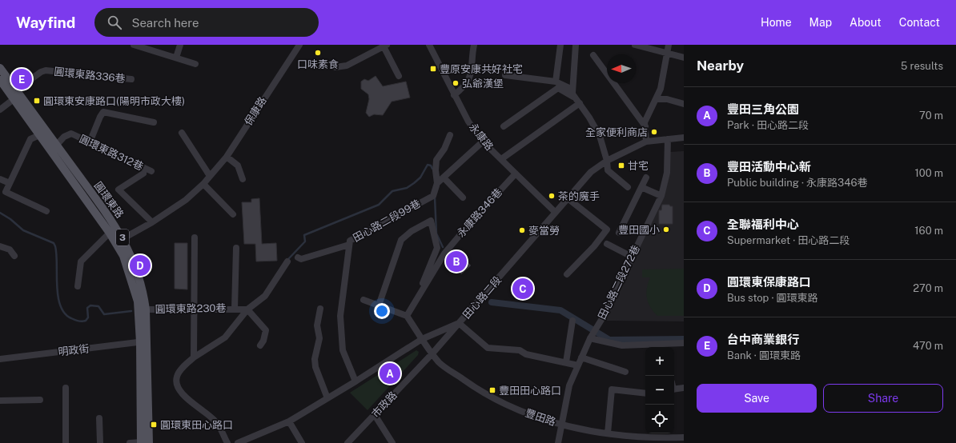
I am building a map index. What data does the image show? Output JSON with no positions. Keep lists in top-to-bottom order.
{
  "streets": {
    "main road": ["圓環東路", "3"],
    "street": [
      "圓環東路336巷",
      "保康路",
      "永康路",
      "圓環東路312巷",
      "永康路346巷",
      "田心路二段99巷",
      "田心路二段272巷",
      "田心路二段",
      "圓環東路230巷",
      "明政街",
      "市政路",
      "豐田路"
    ]
  },
  "crossings": [
    ["圓環東路336巷", "圓環東路"],
    ["保康路", "圓環東路"],
    ["永康路", "永康路346巷"],
    ["永康路", "田心路二段99巷"],
    ["永康路", "田心路二段"],
    ["圓環東路312巷", "圓環東路"],
    ["圓環東路", "圓環東路230巷"],
    ["圓環東路", "明政街"],
    ["田心路二段99巷", "田心路二段"],
    ["田心路二段272巷", "田心路二段"],
    ["田心路二段272巷", "豐田路"],
    ["田心路二段", "市政路"],
    ["田心路二段", "豐田路"],
    ["市政路", "豐田路"]
  ],
  "places": {
    "other": [
      "口味素食",
      "弘爺漢堡",
      "全家便利商店",
      "茶的魔手",
      "豐田國小",
      "麥當勞"
    ],
    "transit": [
      "豐原安康共好社宅",
      "圓環東安康路口(陽明市政大樓)",
      "甘宅",
      "豐田田心路口",
      "圓環東田心路口"
    ]
  },
  "north": "left",
  "page": {
    "header": "Wayfind",
    "search": "Search here",
    "nav": [
      "Home",
      "Map",
      "About",
      "Contact"
    ],
    "heading": ["Nearby", "5 results"],
    "pins": [
      "E",
      "B",
      "D",
      "C",
      "A"
    ],
    "list": [
      {
        "mark": "A",
        "name": "豐田三角公園",
        "note": "Park · 田心路二段",
        "value": "70 m"
      },
      {
        "mark": "B",
        "name": "豐田活動中心新",
        "note": "Public building · 永康路346巷",
        "value": "100 m"
      },
      {
        "mark": "C",
        "name": "全聯福利中心",
        "note": "Supermarket · 田心路二段",
        "value": "160 m"
      },
      {
        "mark": "D",
        "name": "圓環東保康路口",
        "note": "Bus stop · 圓環東路",
        "value": "270 m"
      },
      {
        "mark": "E",
        "name": "台中商業銀行",
        "note": "Bank · 圓環東路",
        "value": "470 m"
      }
    ],
    "map_buttons": ["+", "−"],
    "buttons": ["Save", "Share"]
  }
}
